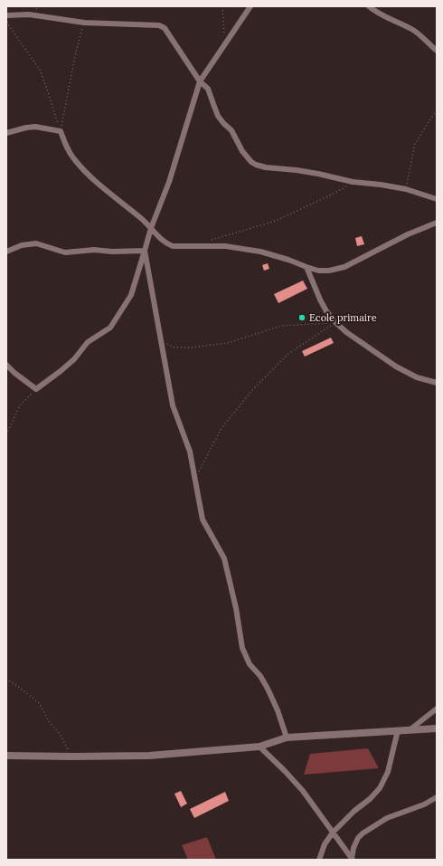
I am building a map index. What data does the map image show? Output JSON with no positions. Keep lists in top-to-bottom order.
{
  "places": ["Ecole primaire"]
}
